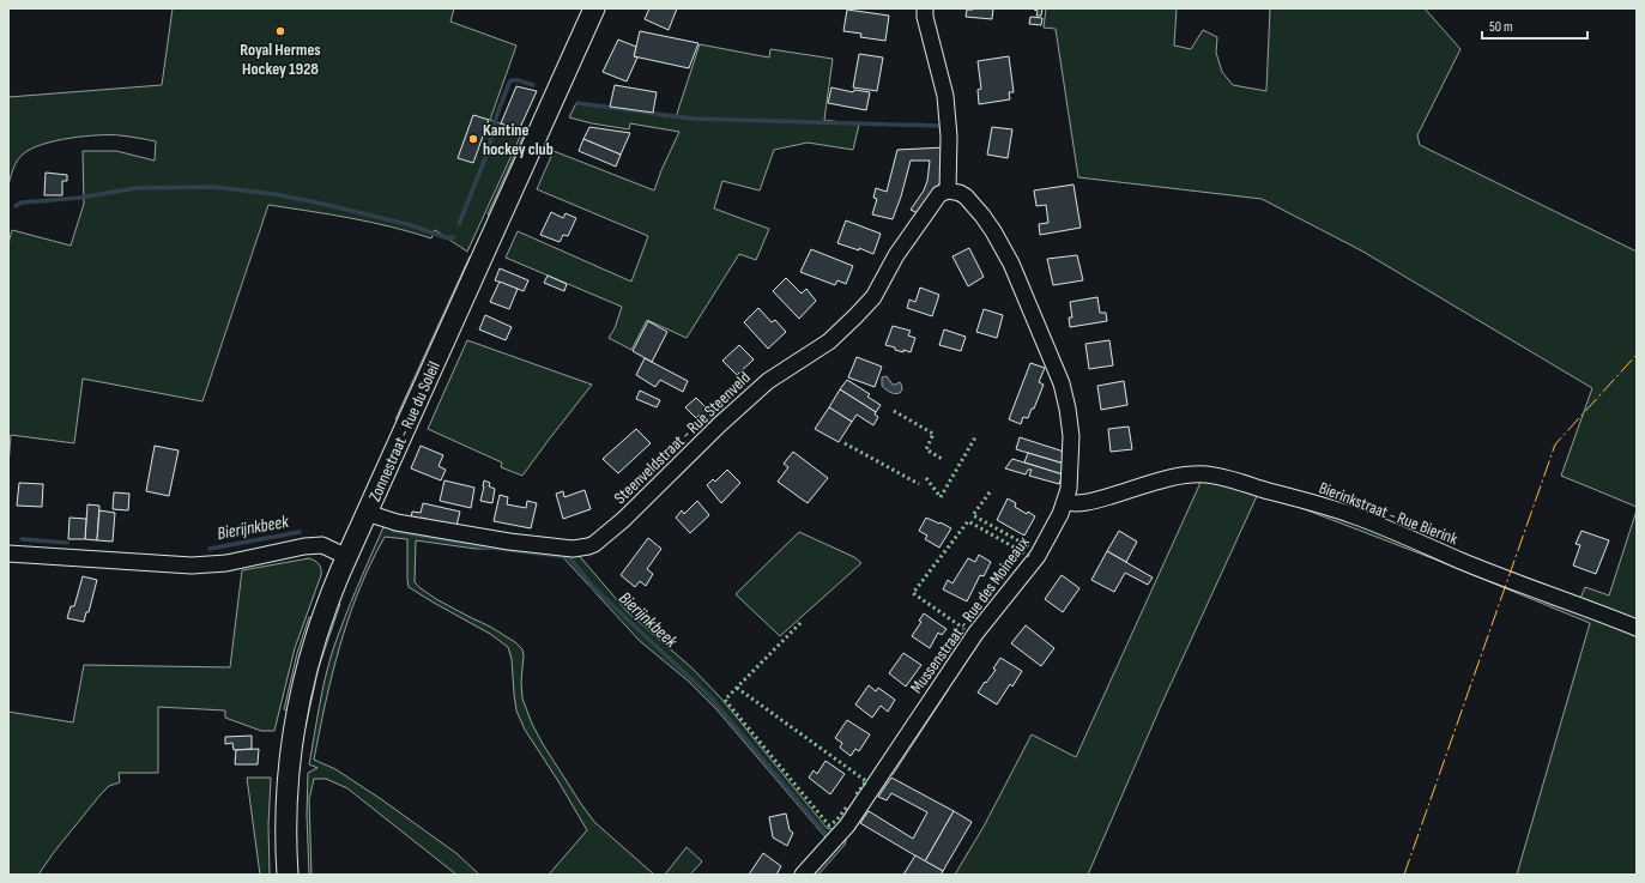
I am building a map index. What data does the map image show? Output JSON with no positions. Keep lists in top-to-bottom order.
{
  "streets": {
    "main road": ["Zonnestraat - Rue du Soleil"],
    "street": ["Steenveldstraat - Rue Steenveld", "Bierinkstraat - Rue Bierink", "Mussenstraat - Rue des Moineaux"]
  },
  "crossings": [
    ["Zonnestraat - Rue du Soleil", "Steenveldstraat - Rue Steenveld"],
    ["Steenveldstraat - Rue Steenveld", "Mussenstraat - Rue des Moineaux"],
    ["Bierinkstraat - Rue Bierink", "Mussenstraat - Rue des Moineaux"]
  ],
  "water": ["Bierijnkbeek"],
  "places": ["Royal Hermes Hockey 1928", "Kantine hockey club"],
  "scale_bar": "50 m"
}
